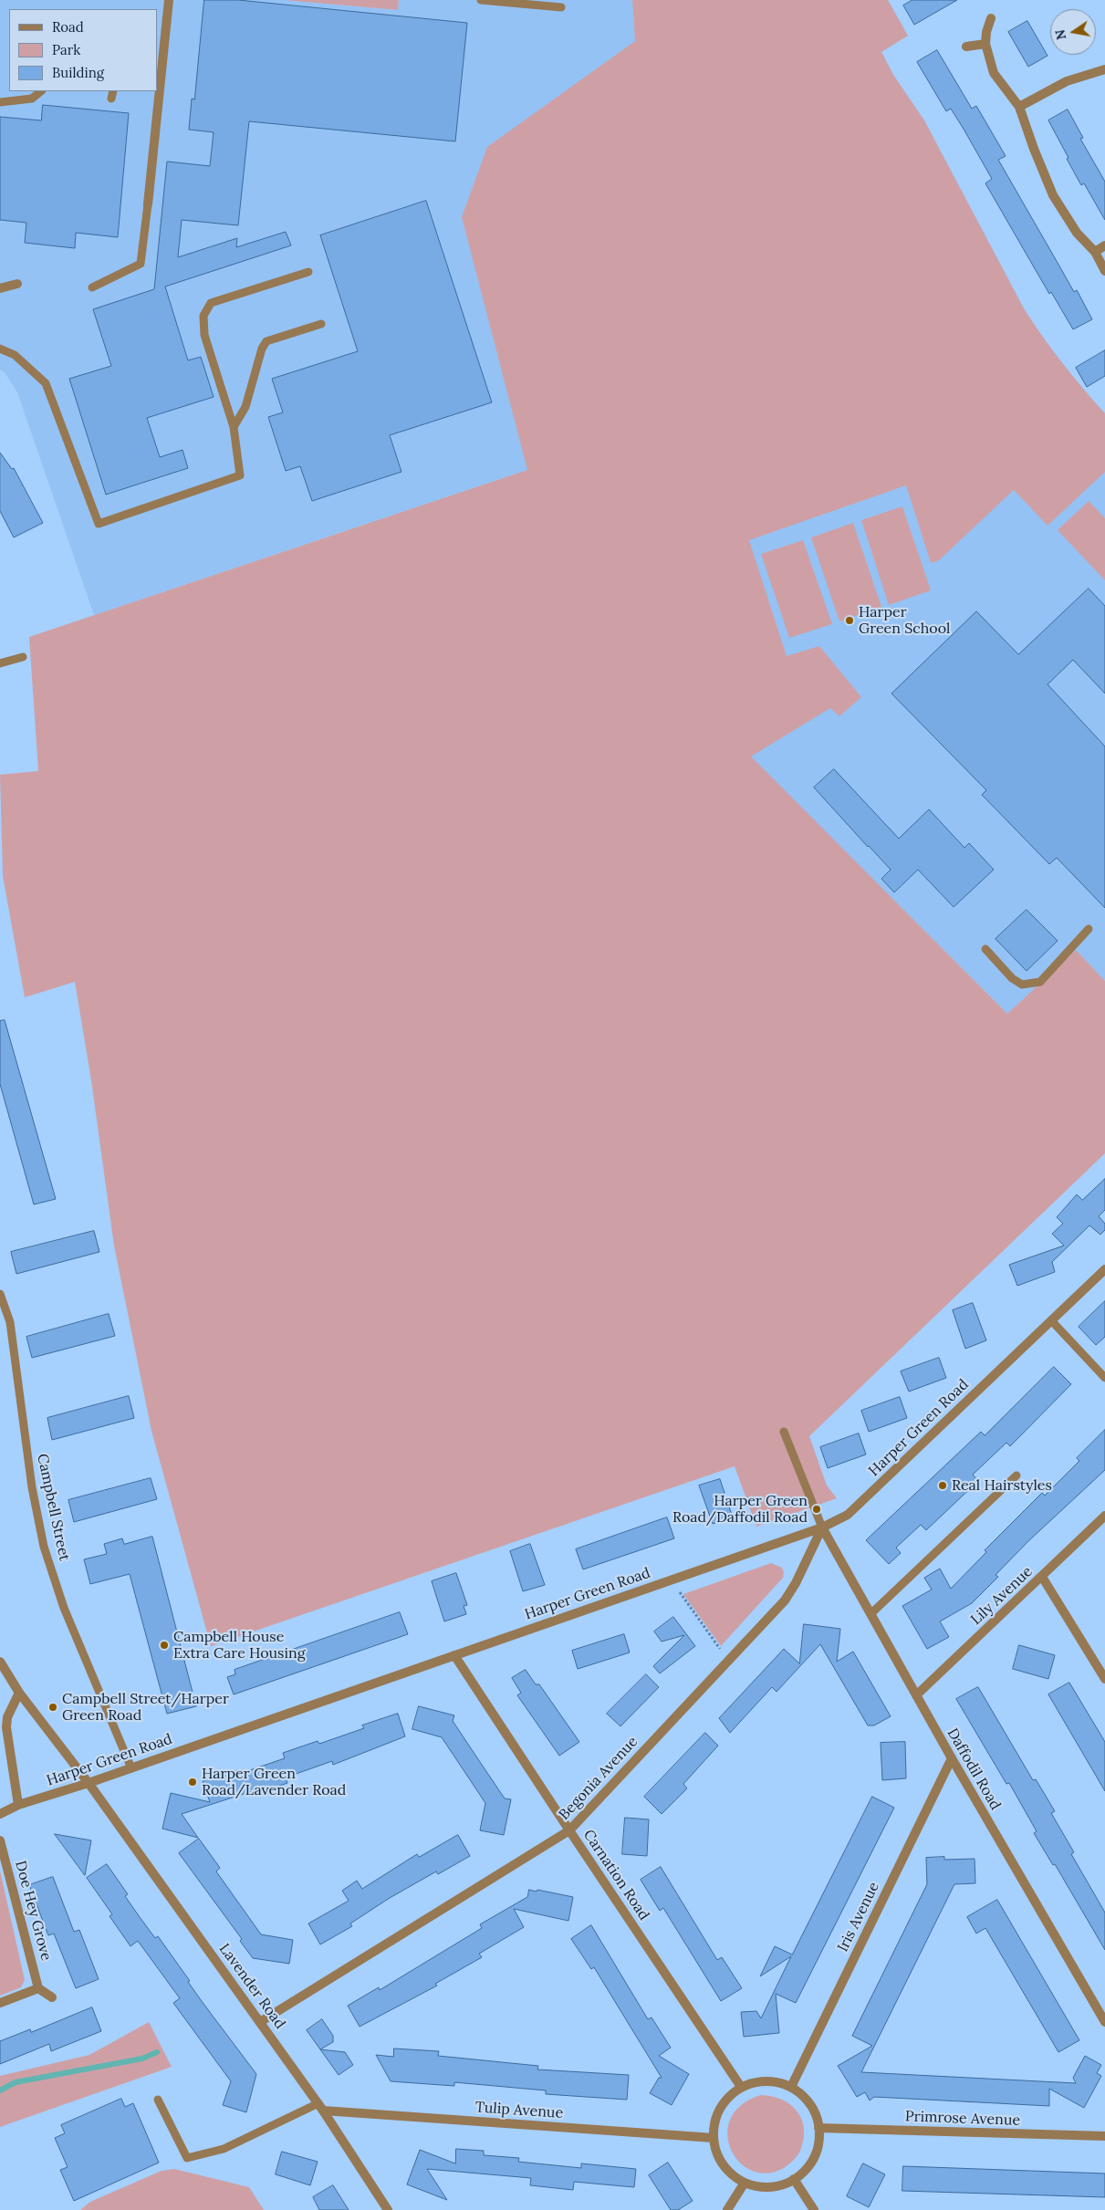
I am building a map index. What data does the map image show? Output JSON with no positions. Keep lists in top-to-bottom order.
{
  "streets": {
    "street": [
      "Harper Green Road",
      "Lily Avenue",
      "Daffodil Road",
      "Begonia Avenue",
      "Carnation Road",
      "Doe Hey Grove",
      "Iris Avenue",
      "Lavender Road",
      "Tulip Avenue",
      "Primrose Avenue"
    ],
    "lane": ["Campbell Street"]
  },
  "crossings": [
    ["Harper Green Road", "Campbell Street"],
    ["Harper Green Road", "Daffodil Road"],
    ["Harper Green Road", "Begonia Avenue"],
    ["Harper Green Road", "Carnation Road"],
    ["Harper Green Road", "Lavender Road"],
    ["Lily Avenue", "Daffodil Road"],
    ["Daffodil Road", "Begonia Avenue"],
    ["Daffodil Road", "Iris Avenue"],
    ["Begonia Avenue", "Carnation Road"],
    ["Begonia Avenue", "Lavender Road"],
    ["Carnation Road", "Iris Avenue"],
    ["Carnation Road", "Tulip Avenue"],
    ["Carnation Road", "Primrose Avenue"],
    ["Iris Avenue", "Tulip Avenue"],
    ["Iris Avenue", "Primrose Avenue"],
    ["Lavender Road", "Tulip Avenue"],
    ["Tulip Avenue", "Primrose Avenue"]
  ],
  "places": [
    "Harper Green School",
    "Real Hairstyles",
    "Harper Green Road/Daffodil Road",
    "Campbell House Extra Care Housing",
    "Campbell Street/Harper Green Road",
    "Harper Green Road/Lavender Road"
  ],
  "legend": ["Road", "Park", "Building"],
  "north": "left"
}
